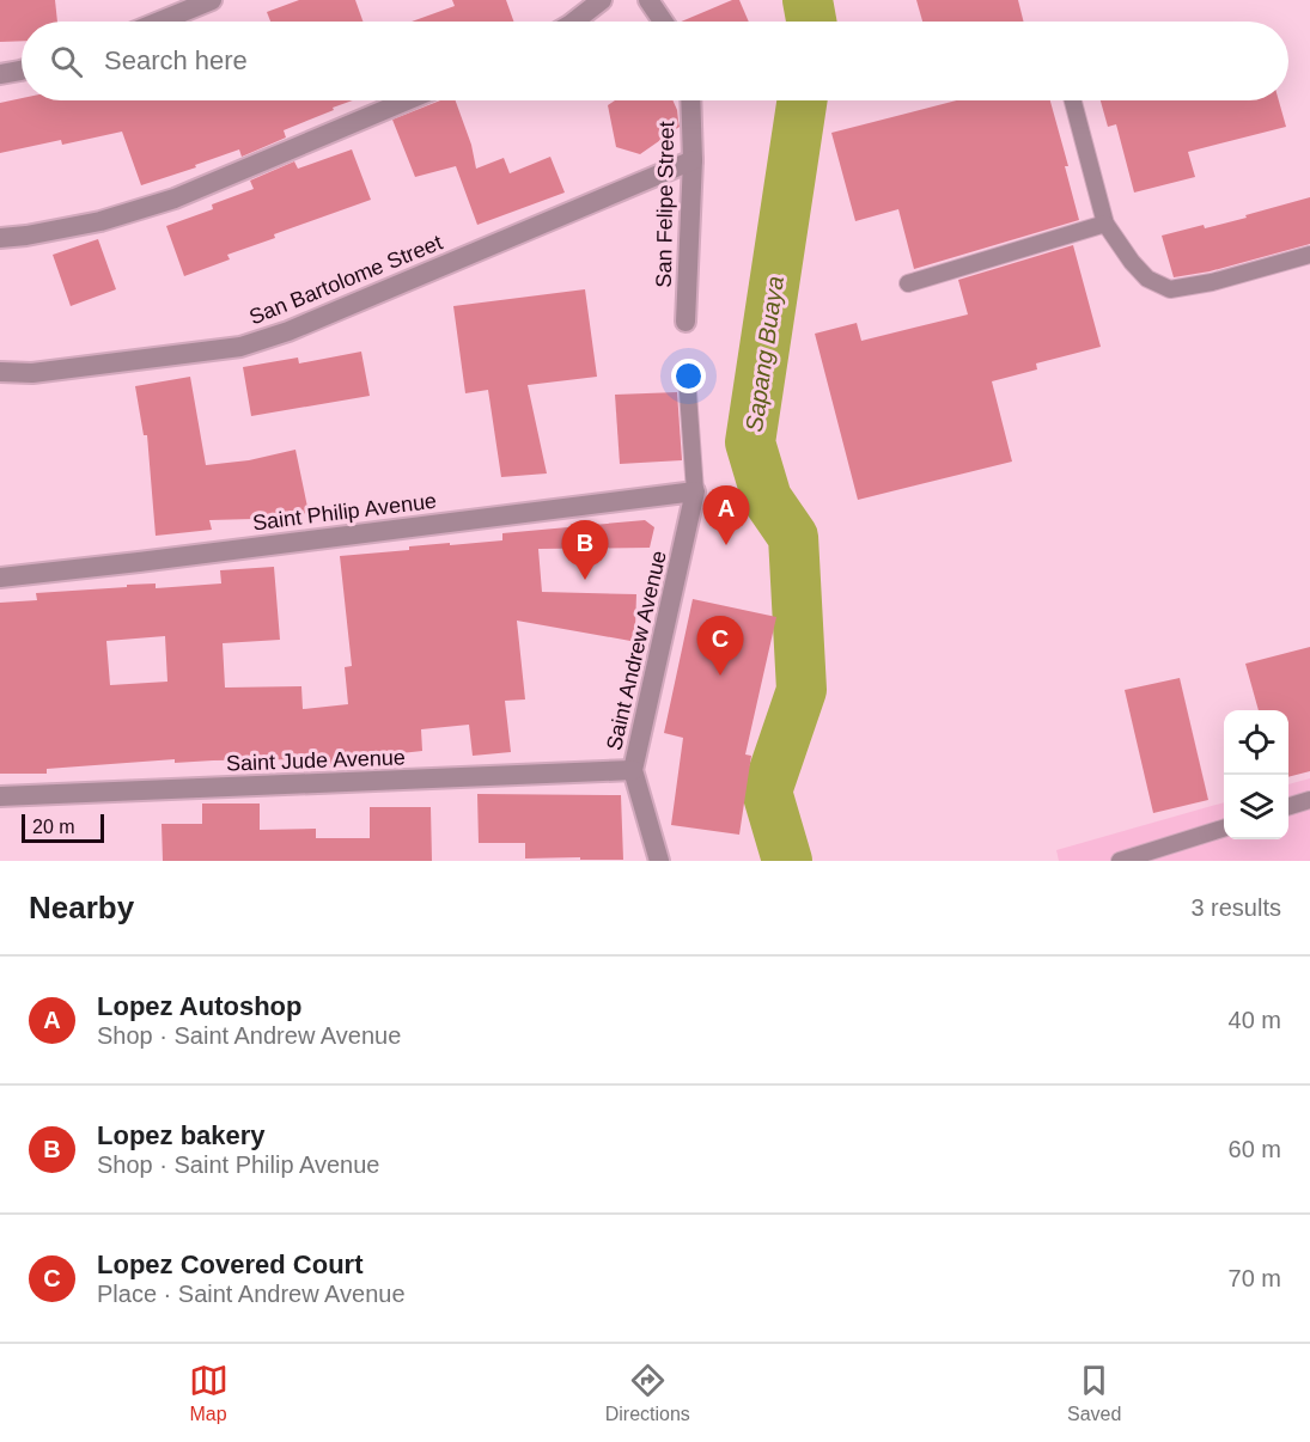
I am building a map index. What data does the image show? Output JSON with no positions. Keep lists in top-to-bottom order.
{
  "streets": {
    "street": [
      "San Felipe Street",
      "San Bartolome Street",
      "Saint Philip Avenue",
      "Saint Andrew Avenue",
      "Saint Jude Avenue"
    ]
  },
  "crossings": [
    ["San Felipe Street", "San Bartolome Street"],
    ["Saint Philip Avenue", "Saint Andrew Avenue"],
    ["Saint Andrew Avenue", "Saint Jude Avenue"]
  ],
  "water": ["Sapang Buaya"],
  "scale_bar": "20 m",
  "page": {
    "search": "Search here",
    "pins": ["A", "B", "C"],
    "scale": "20 m",
    "heading": ["Nearby", "3 results"],
    "list": [
      {
        "mark": "A",
        "name": "Lopez Autoshop",
        "note": "Shop · Saint Andrew Avenue",
        "value": "40 m"
      },
      {
        "mark": "B",
        "name": "Lopez bakery",
        "note": "Shop · Saint Philip Avenue",
        "value": "60 m"
      },
      {
        "mark": "C",
        "name": "Lopez Covered Court",
        "note": "Place · Saint Andrew Avenue",
        "value": "70 m"
      }
    ],
    "nav": ["Map", "Directions", "Saved"]
  }
}
